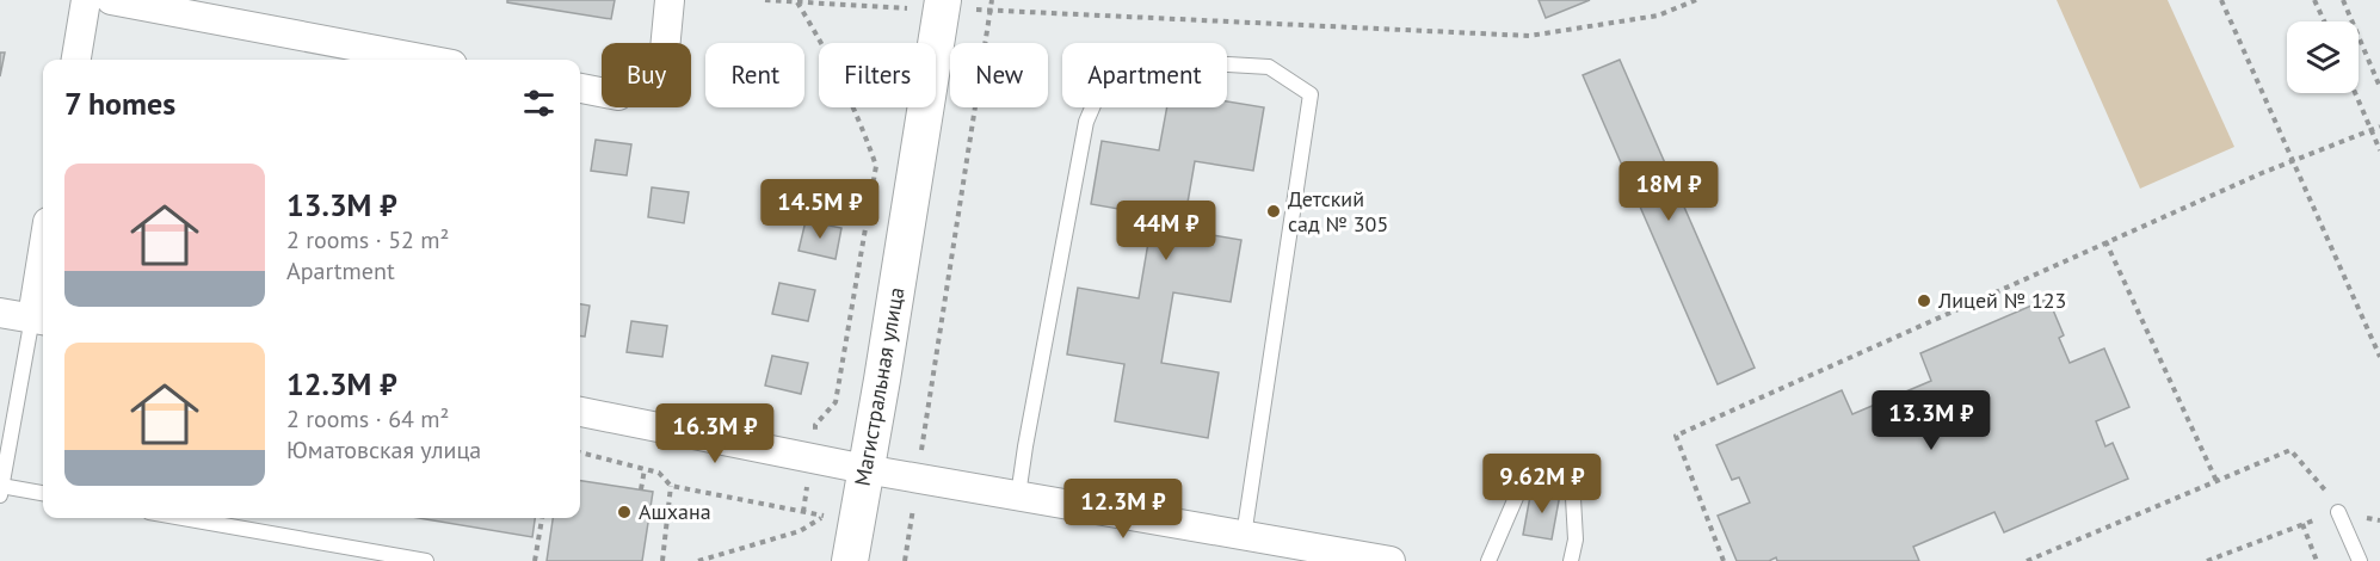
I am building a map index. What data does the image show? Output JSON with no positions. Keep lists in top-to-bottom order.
{
  "streets": {
    "street": ["Магистральная улица"]
  },
  "places": ["Детский сад № 305", "Лицей № 123", "Ашхана"],
  "page": {
    "chip": [
      "Buy",
      "Rent",
      "Filters",
      "New",
      "Apartment"
    ],
    "heading": "7 homes",
    "list": [
      {
        "name": "13.3M ₽",
        "note": "2 rooms · 52 m² · Apartment"
      },
      {
        "name": "12.3M ₽",
        "note": "2 rooms · 64 m² · Юматовская улица"
      }
    ],
    "price": [
      "18M ₽",
      "14.5M ₽",
      "44M ₽",
      "13.3M ₽",
      "16.3M ₽",
      "9.62M ₽",
      "12.3M ₽"
    ]
  }
}
